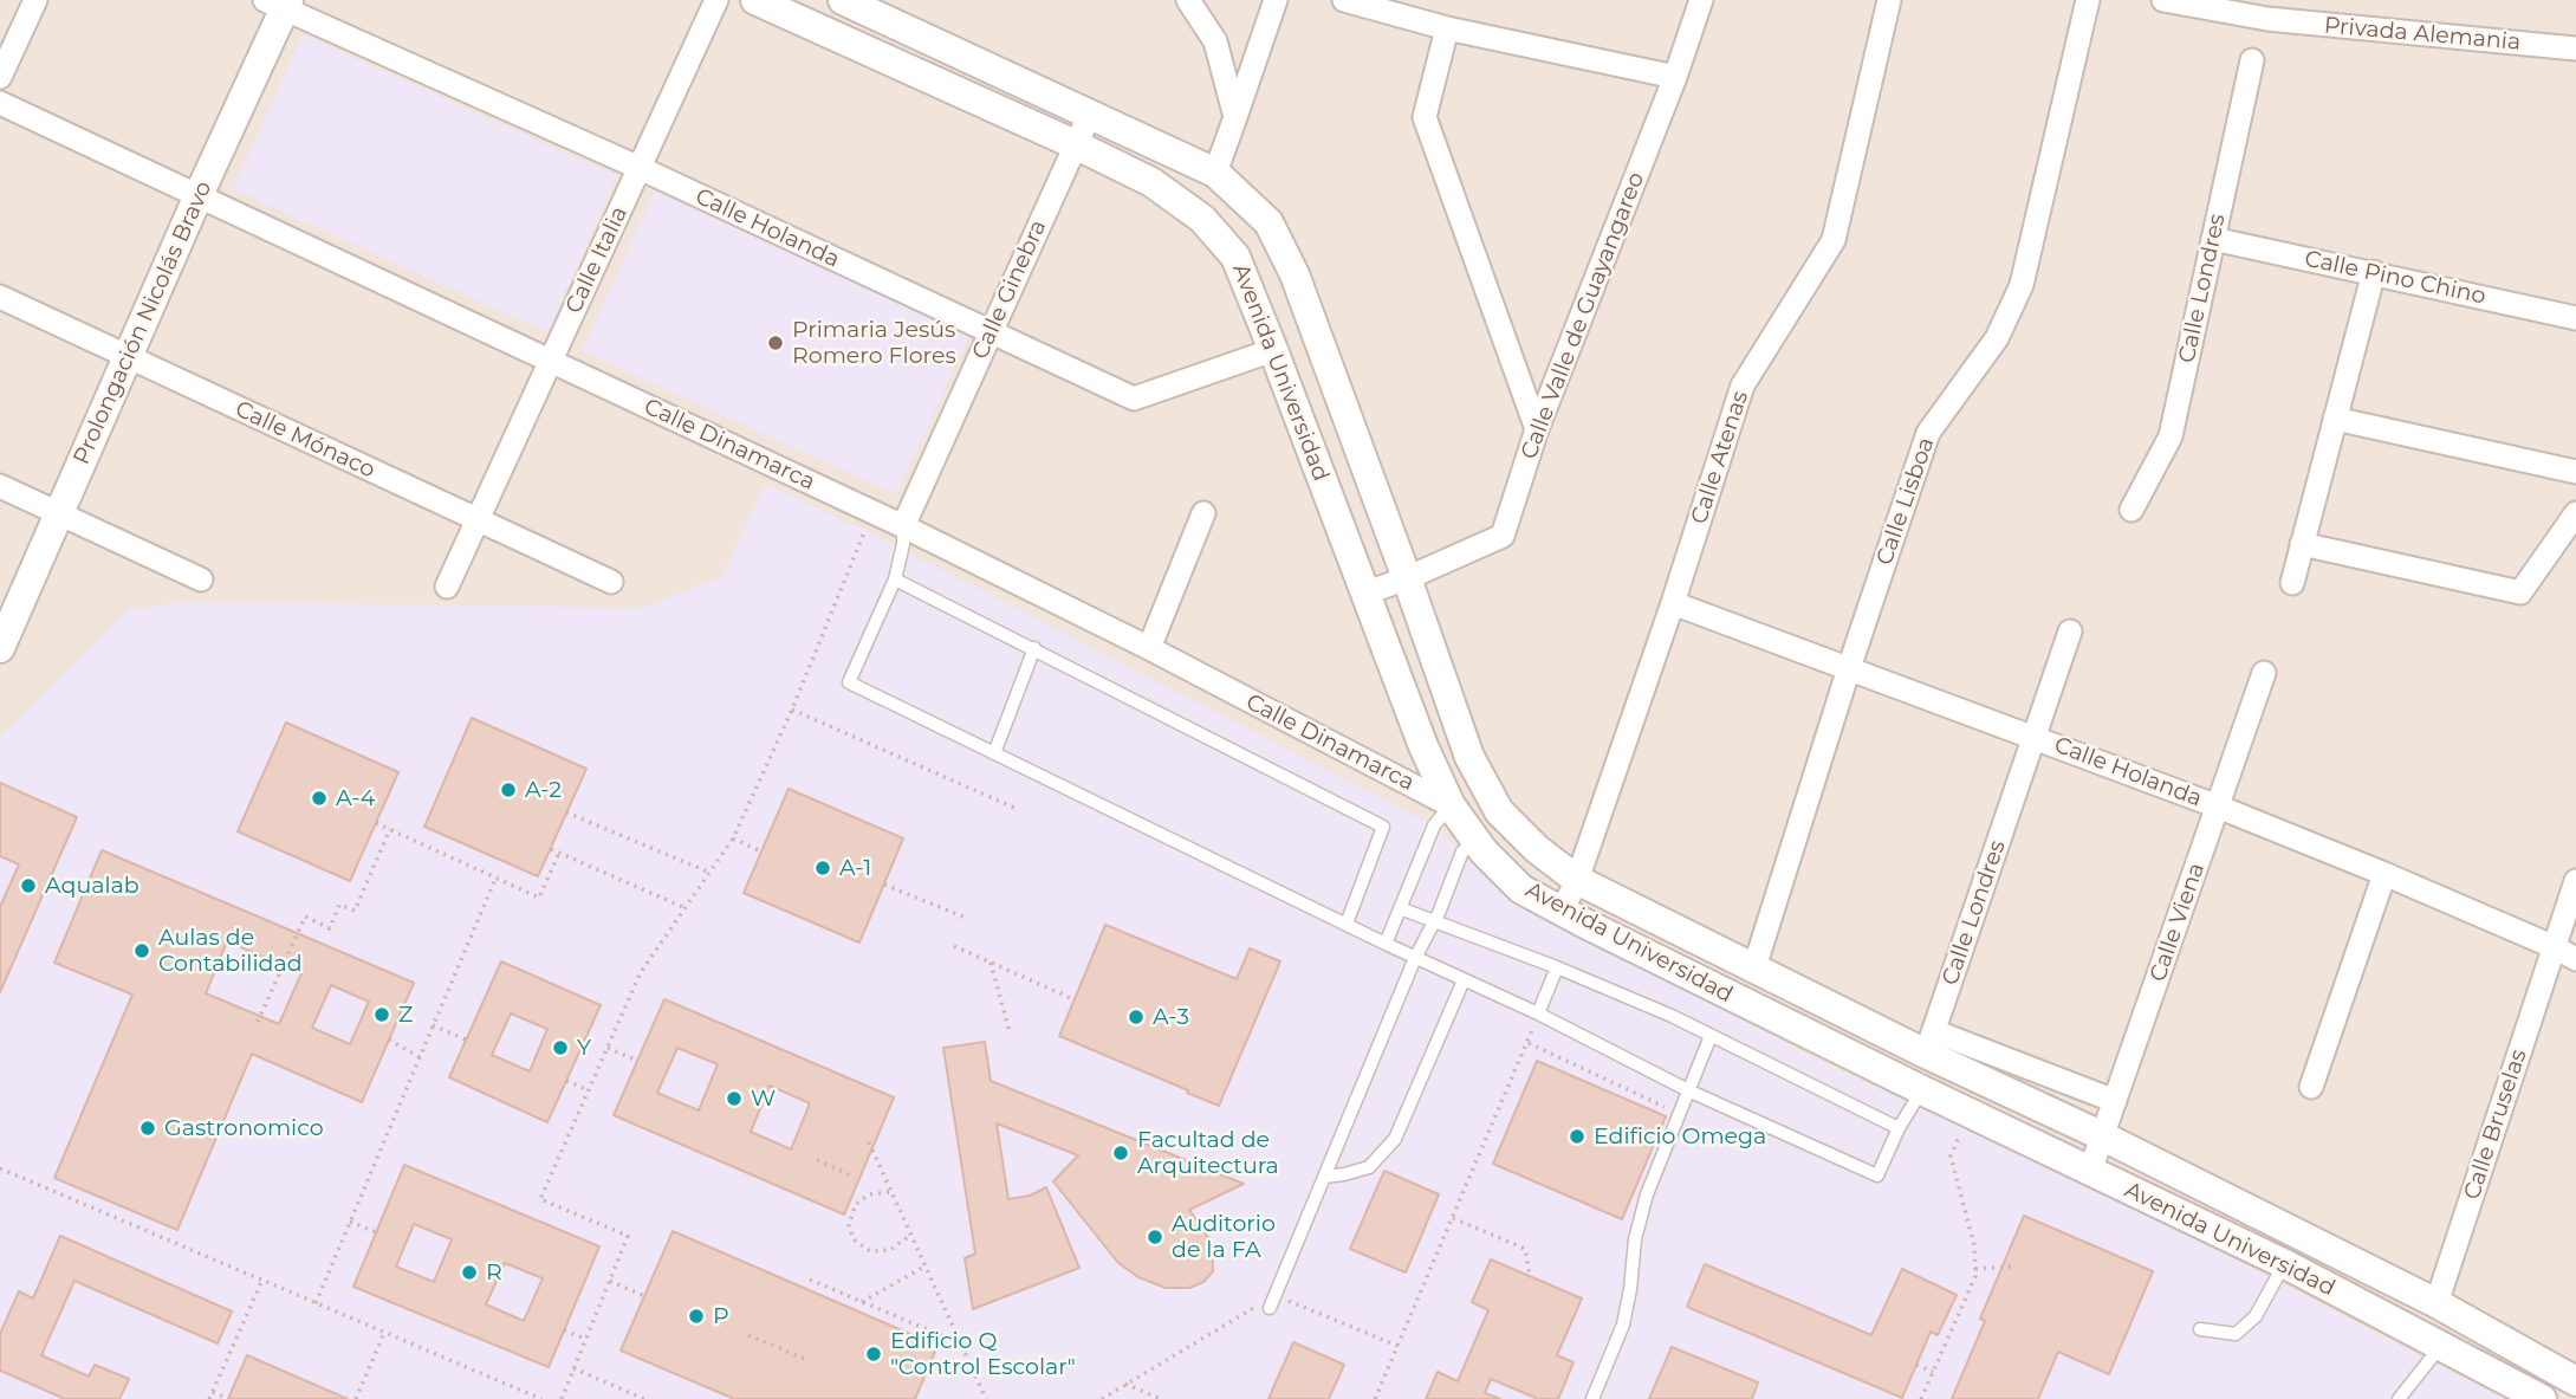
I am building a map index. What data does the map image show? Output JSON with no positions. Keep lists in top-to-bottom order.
{
  "streets": {
    "street": [
      "Privada Alemania",
      "Calle Holanda",
      "Calle Italia",
      "Calle Pino Chino",
      "Calle Londres",
      "Calle Ginebra",
      "Calle Valle de Guayangareo",
      "Prolongación Nicolás Bravo",
      "Avenida Universidad",
      "Calle Mónaco",
      "Calle Dinamarca",
      "Calle Atenas",
      "Calle Lisboa",
      "Calle Viena",
      "Calle Bruselas"
    ]
  },
  "crossings": [
    ["Calle Holanda", "Calle Italia"],
    ["Calle Holanda", "Calle Londres"],
    ["Calle Holanda", "Calle Ginebra"],
    ["Calle Holanda", "Prolongación Nicolás Bravo"],
    ["Calle Holanda", "Avenida Universidad"],
    ["Calle Holanda", "Calle Atenas"],
    ["Calle Holanda", "Calle Lisboa"],
    ["Calle Holanda", "Calle Viena"],
    ["Calle Holanda", "Calle Bruselas"],
    ["Calle Italia", "Calle Mónaco"],
    ["Calle Italia", "Calle Dinamarca"],
    ["Calle Pino Chino", "Calle Londres"],
    ["Calle Londres", "Avenida Universidad"],
    ["Calle Ginebra", "Avenida Universidad"],
    ["Calle Ginebra", "Calle Dinamarca"],
    ["Calle Valle de Guayangareo", "Avenida Universidad"],
    ["Prolongación Nicolás Bravo", "Calle Mónaco"],
    ["Prolongación Nicolás Bravo", "Calle Dinamarca"],
    ["Avenida Universidad", "Calle Dinamarca"],
    ["Avenida Universidad", "Calle Atenas"],
    ["Avenida Universidad", "Calle Lisboa"],
    ["Avenida Universidad", "Calle Viena"],
    ["Avenida Universidad", "Calle Bruselas"]
  ],
  "places": [
    "Primaria Jesús Romero Flores",
    "A-2",
    "A-4",
    "A-1",
    "Aqualab",
    "Aulas de Contabilidad",
    "Z",
    "A-3",
    "Y",
    "W",
    "Gastronomico",
    "Edificio Omega",
    "Facultad de Arquitectura",
    "Auditorio de la FA",
    "R",
    "P",
    "Edificio Q \"Control Escolar\""
  ]
}
